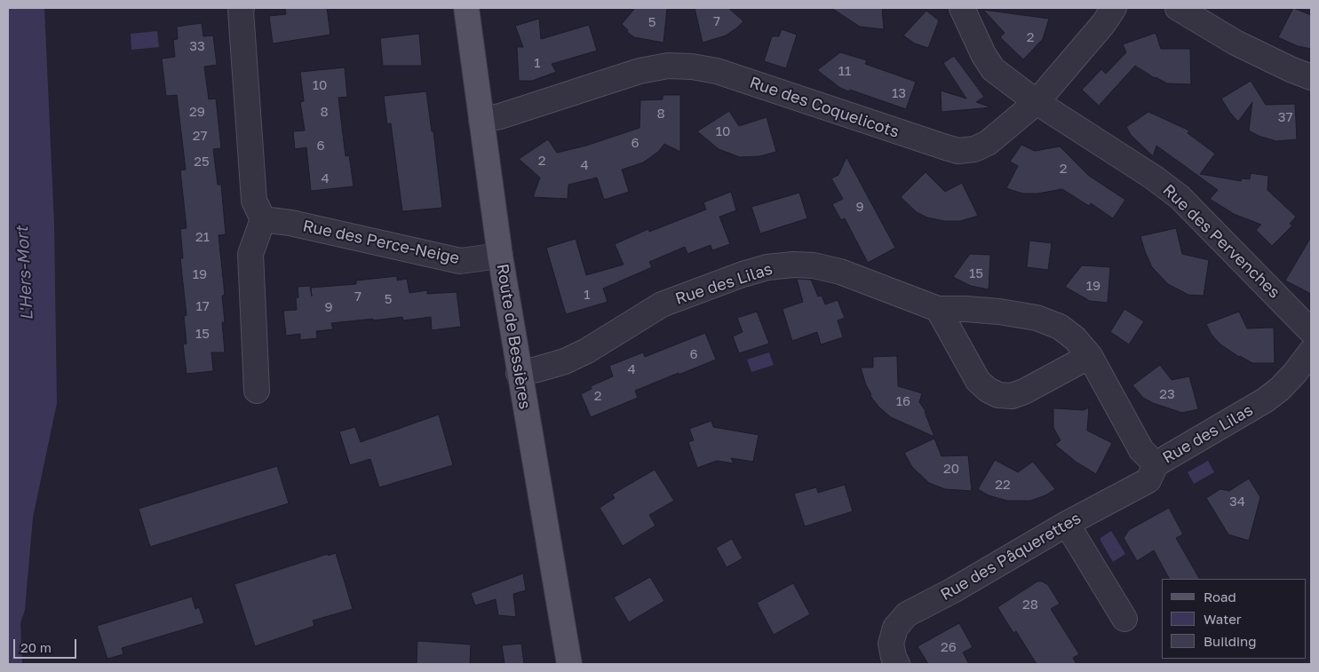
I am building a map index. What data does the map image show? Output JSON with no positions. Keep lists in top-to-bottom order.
{
  "streets": {
    "main road": ["Route de Bessières"],
    "street": [
      "Rue des Coquelicots",
      "Rue des Pervenches",
      "Rue des Perce-Neige",
      "Rue des Lilas",
      "Rue des Pâquerettes"
    ]
  },
  "crossings": [
    ["Rue des Coquelicots", "Rue des Pervenches"],
    ["Rue des Coquelicots", "Route de Bessières"],
    ["Rue des Perce-Neige", "Route de Bessières"],
    ["Rue des Lilas", "Route de Bessières"],
    ["Rue des Lilas", "Rue des Pâquerettes"]
  ],
  "water": ["L'Hers-Mort"],
  "house_numbers": [
    "7",
    "5",
    "2",
    "33",
    "1",
    "11",
    "10",
    "13",
    "29",
    "8",
    "8",
    "37",
    "10",
    "27",
    "6",
    "6",
    "2",
    "25",
    "4",
    "2",
    "4",
    "9",
    "21",
    "15",
    "19",
    "19",
    "1",
    "7",
    "5",
    "17",
    "9",
    "15",
    "6",
    "4",
    "23",
    "2",
    "16",
    "20",
    "22",
    "34",
    "28",
    "26"
  ],
  "legend": ["Road", "Water", "Building"],
  "scale_bar": "20 m"
}
